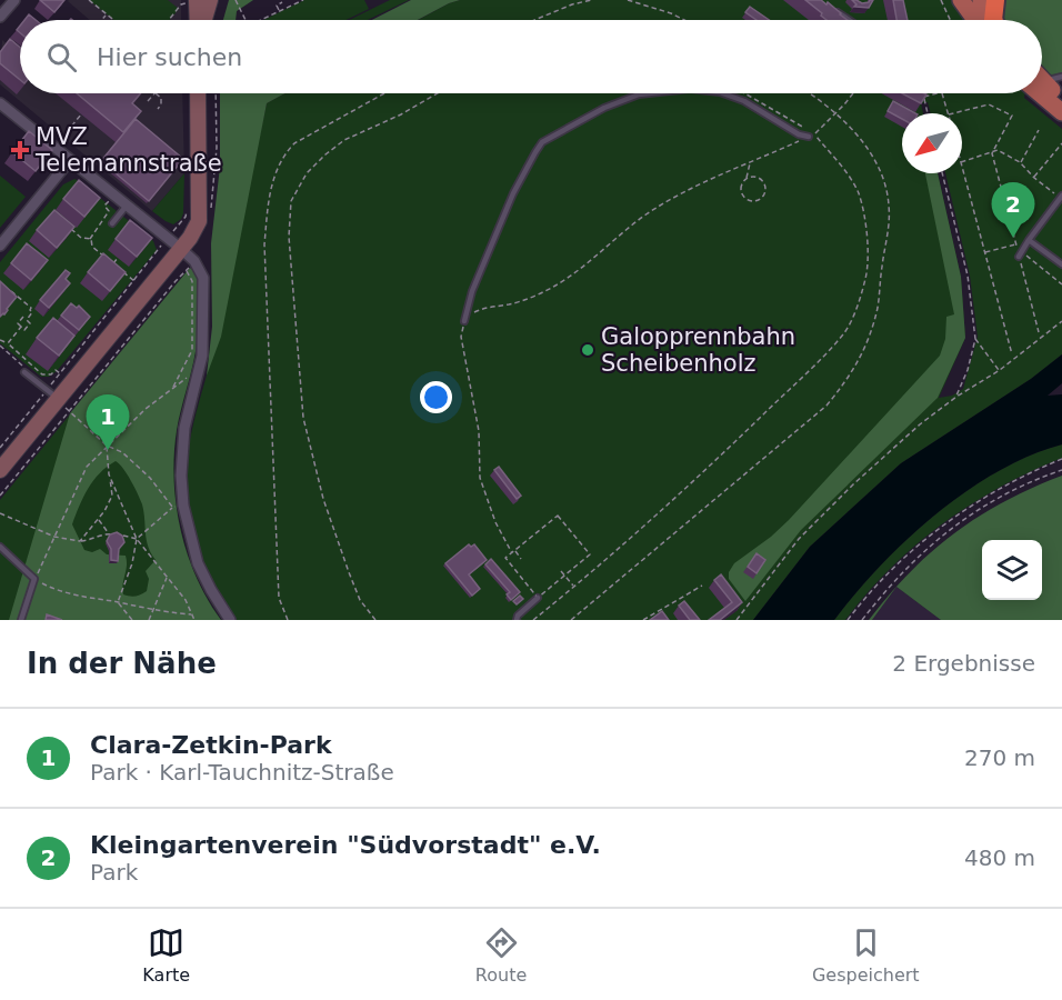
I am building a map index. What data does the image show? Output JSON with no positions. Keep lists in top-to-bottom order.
{
  "places": {
    "health": ["MVZ Telemannstraße"],
    "other": ["Galopprennbahn Scheibenholz"]
  },
  "north": "bottom left",
  "page": {
    "search": "Hier suchen",
    "pins": ["2", "1"],
    "heading": ["In der Nähe", "2 Ergebnisse"],
    "list": [
      {
        "mark": "1",
        "name": "Clara-Zetkin-Park",
        "note": "Park · Karl-Tauchnitz-Straße",
        "value": "270 m"
      },
      {
        "mark": "2",
        "name": "Kleingartenverein \"Südvorstadt\" e.V.",
        "note": "Park",
        "value": "480 m"
      }
    ],
    "nav": ["Karte", "Route", "Gespeichert"]
  }
}
